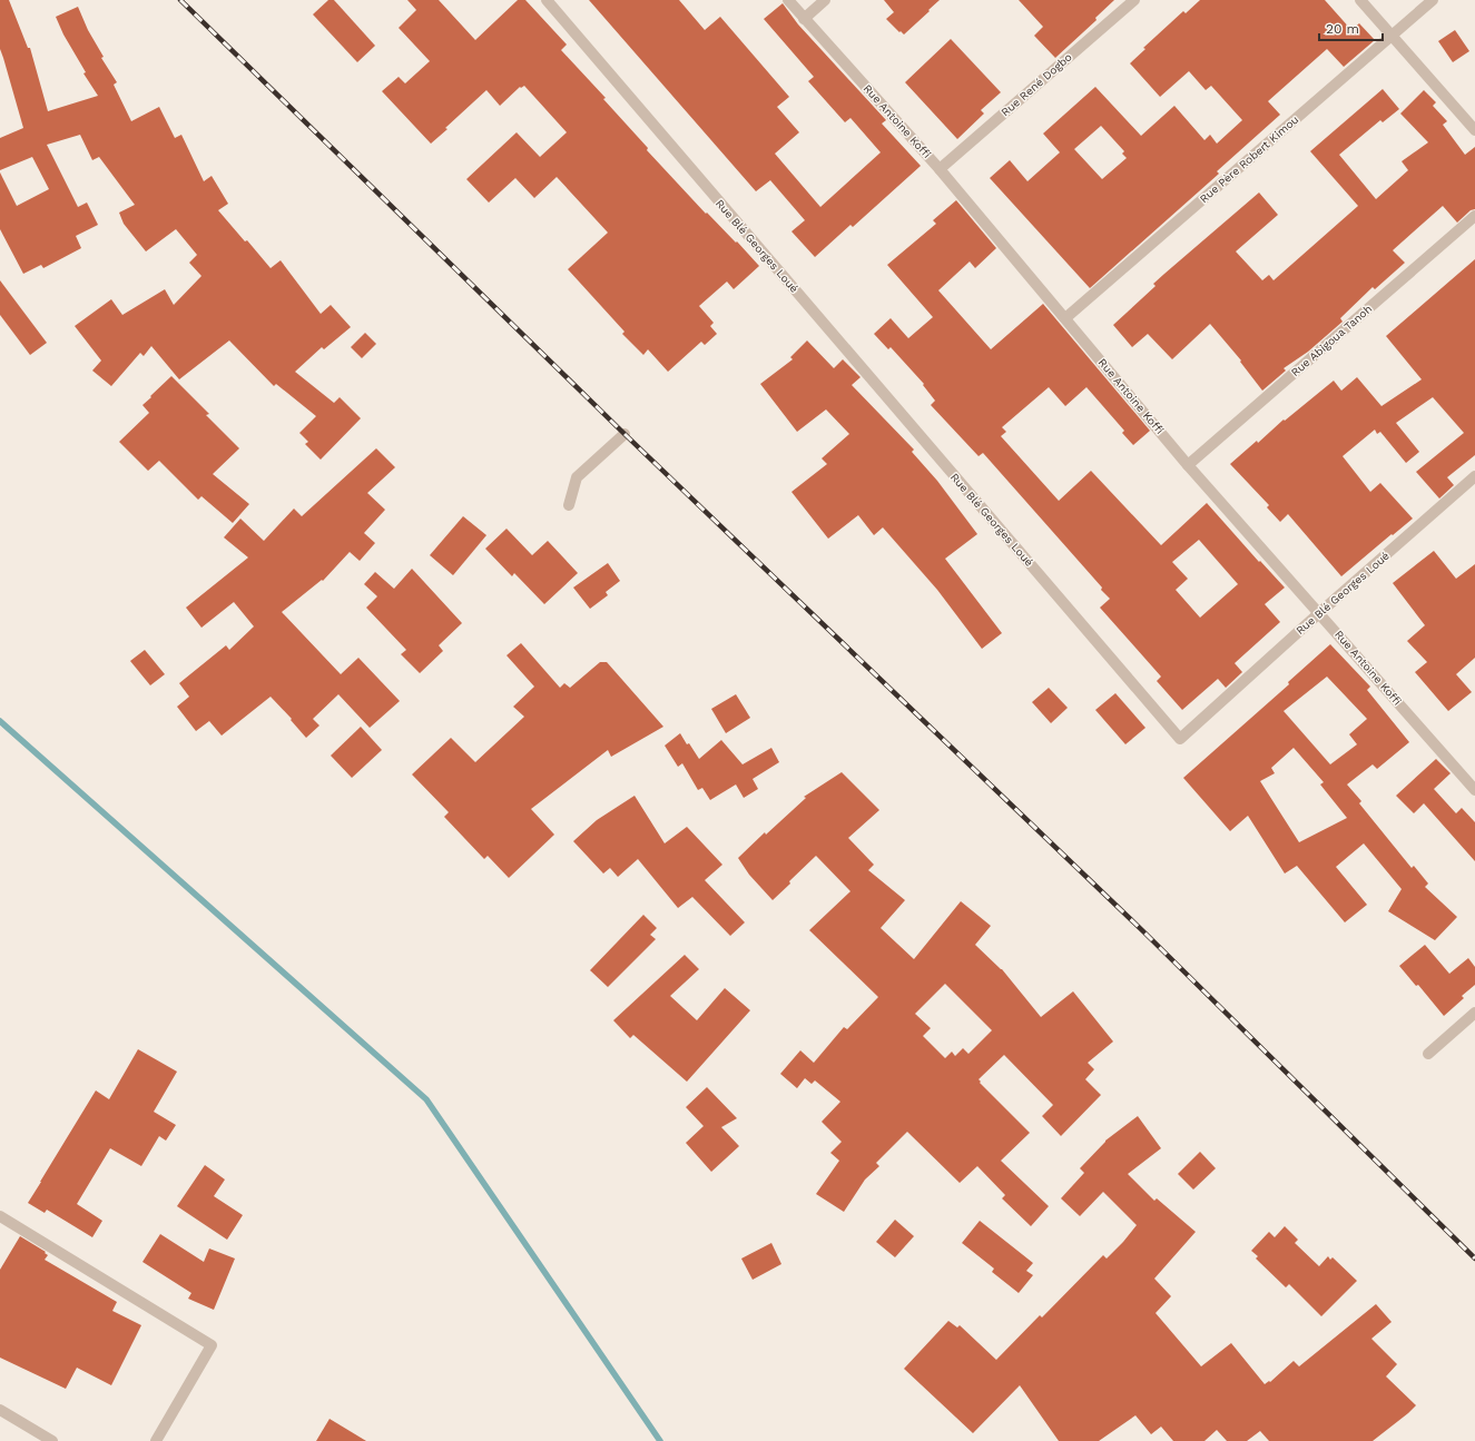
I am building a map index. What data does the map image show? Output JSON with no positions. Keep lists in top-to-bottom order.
{
  "streets": {
    "street": [
      "Rue René Dogbo",
      "Rue Antoine Koffi",
      "Rue Père Robert Kimou",
      "Rue Blé Georges Loué",
      "Rue Abigoua Tanoh"
    ]
  },
  "crossings": [
    ["Rue René Dogbo", "Rue Antoine Koffi"],
    ["Rue Antoine Koffi", "Rue Père Robert Kimou"],
    ["Rue Antoine Koffi", "Rue Blé Georges Loué"],
    ["Rue Antoine Koffi", "Rue Abigoua Tanoh"]
  ],
  "scale_bar": "20 m"
}
